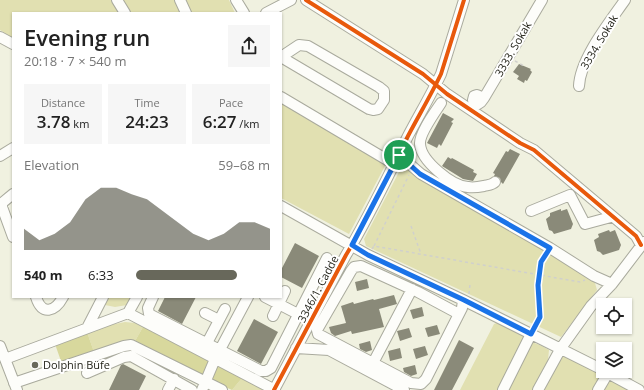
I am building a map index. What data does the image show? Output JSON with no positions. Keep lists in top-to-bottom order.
{
  "streets": {
    "street": ["3334. Sokak", "3333. Sokak", "3346/1. Cadde"]
  },
  "places": ["Dolphin Büfe"],
  "page": {
    "heading": ["Evening run", "20:18 · 7 × 540 m"],
    "stats": [
      ["Distance", "3.78 km"],
      ["Time", "24:23"],
      ["Pace", "6:27 /km"]
    ],
    "chart": ["Elevation", "59–68 m"],
    "list": [
      {
        "name": "540 m",
        "note": "6:33"
      }
    ]
  }
}
